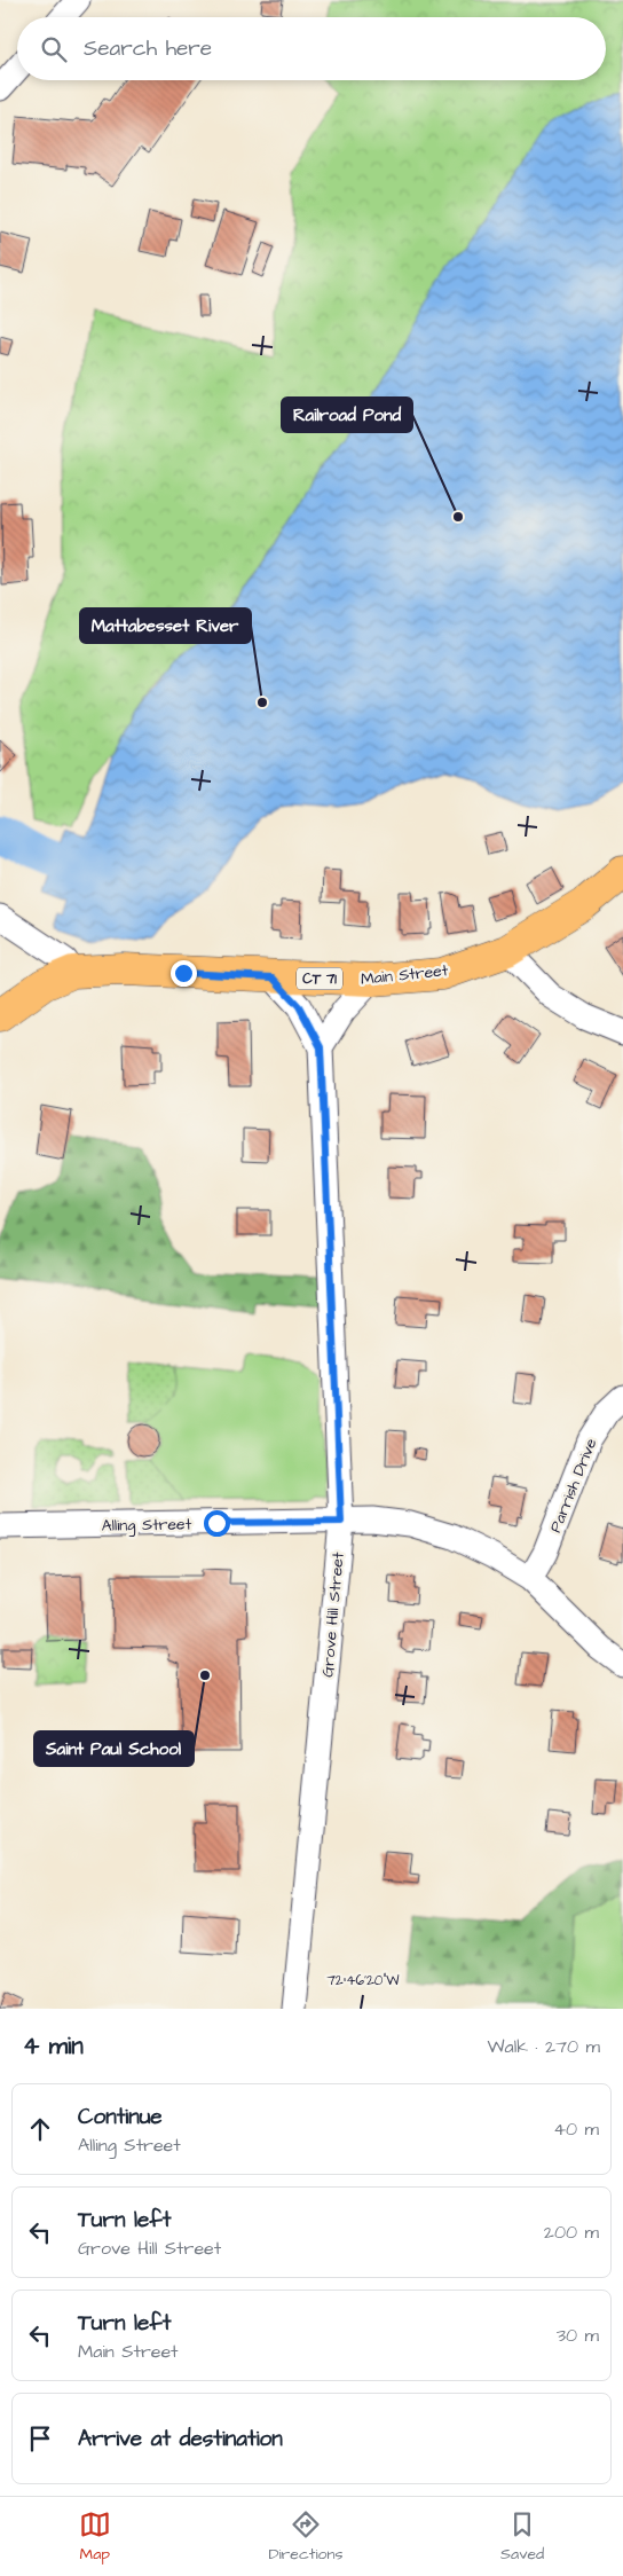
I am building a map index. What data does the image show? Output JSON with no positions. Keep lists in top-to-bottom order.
{
  "streets": {
    "main road": ["Main Street", "CT 71"],
    "street": ["Parrish Drive", "Alling Street", "Grove Hill Street"]
  },
  "crossings": [
    ["Main Street", "Grove Hill Street"],
    ["Parrish Drive", "Alling Street"],
    ["Alling Street", "Grove Hill Street"]
  ],
  "places": ["Railroad Pond", "Mattabesset River", "Saint Paul School"],
  "page": {
    "search": "Search here",
    "heading": ["4 min", "Walk · 270 m"],
    "list": [
      ["Continue", "Alling Street", "40 m"],
      ["Turn left", "Grove Hill Street", "200 m"],
      ["Turn left", "Main Street", "30 m"],
      "Arrive at destination"
    ],
    "nav": ["Map", "Directions", "Saved"]
  },
  "coordinates": ["72°46'20\"W"]
}
